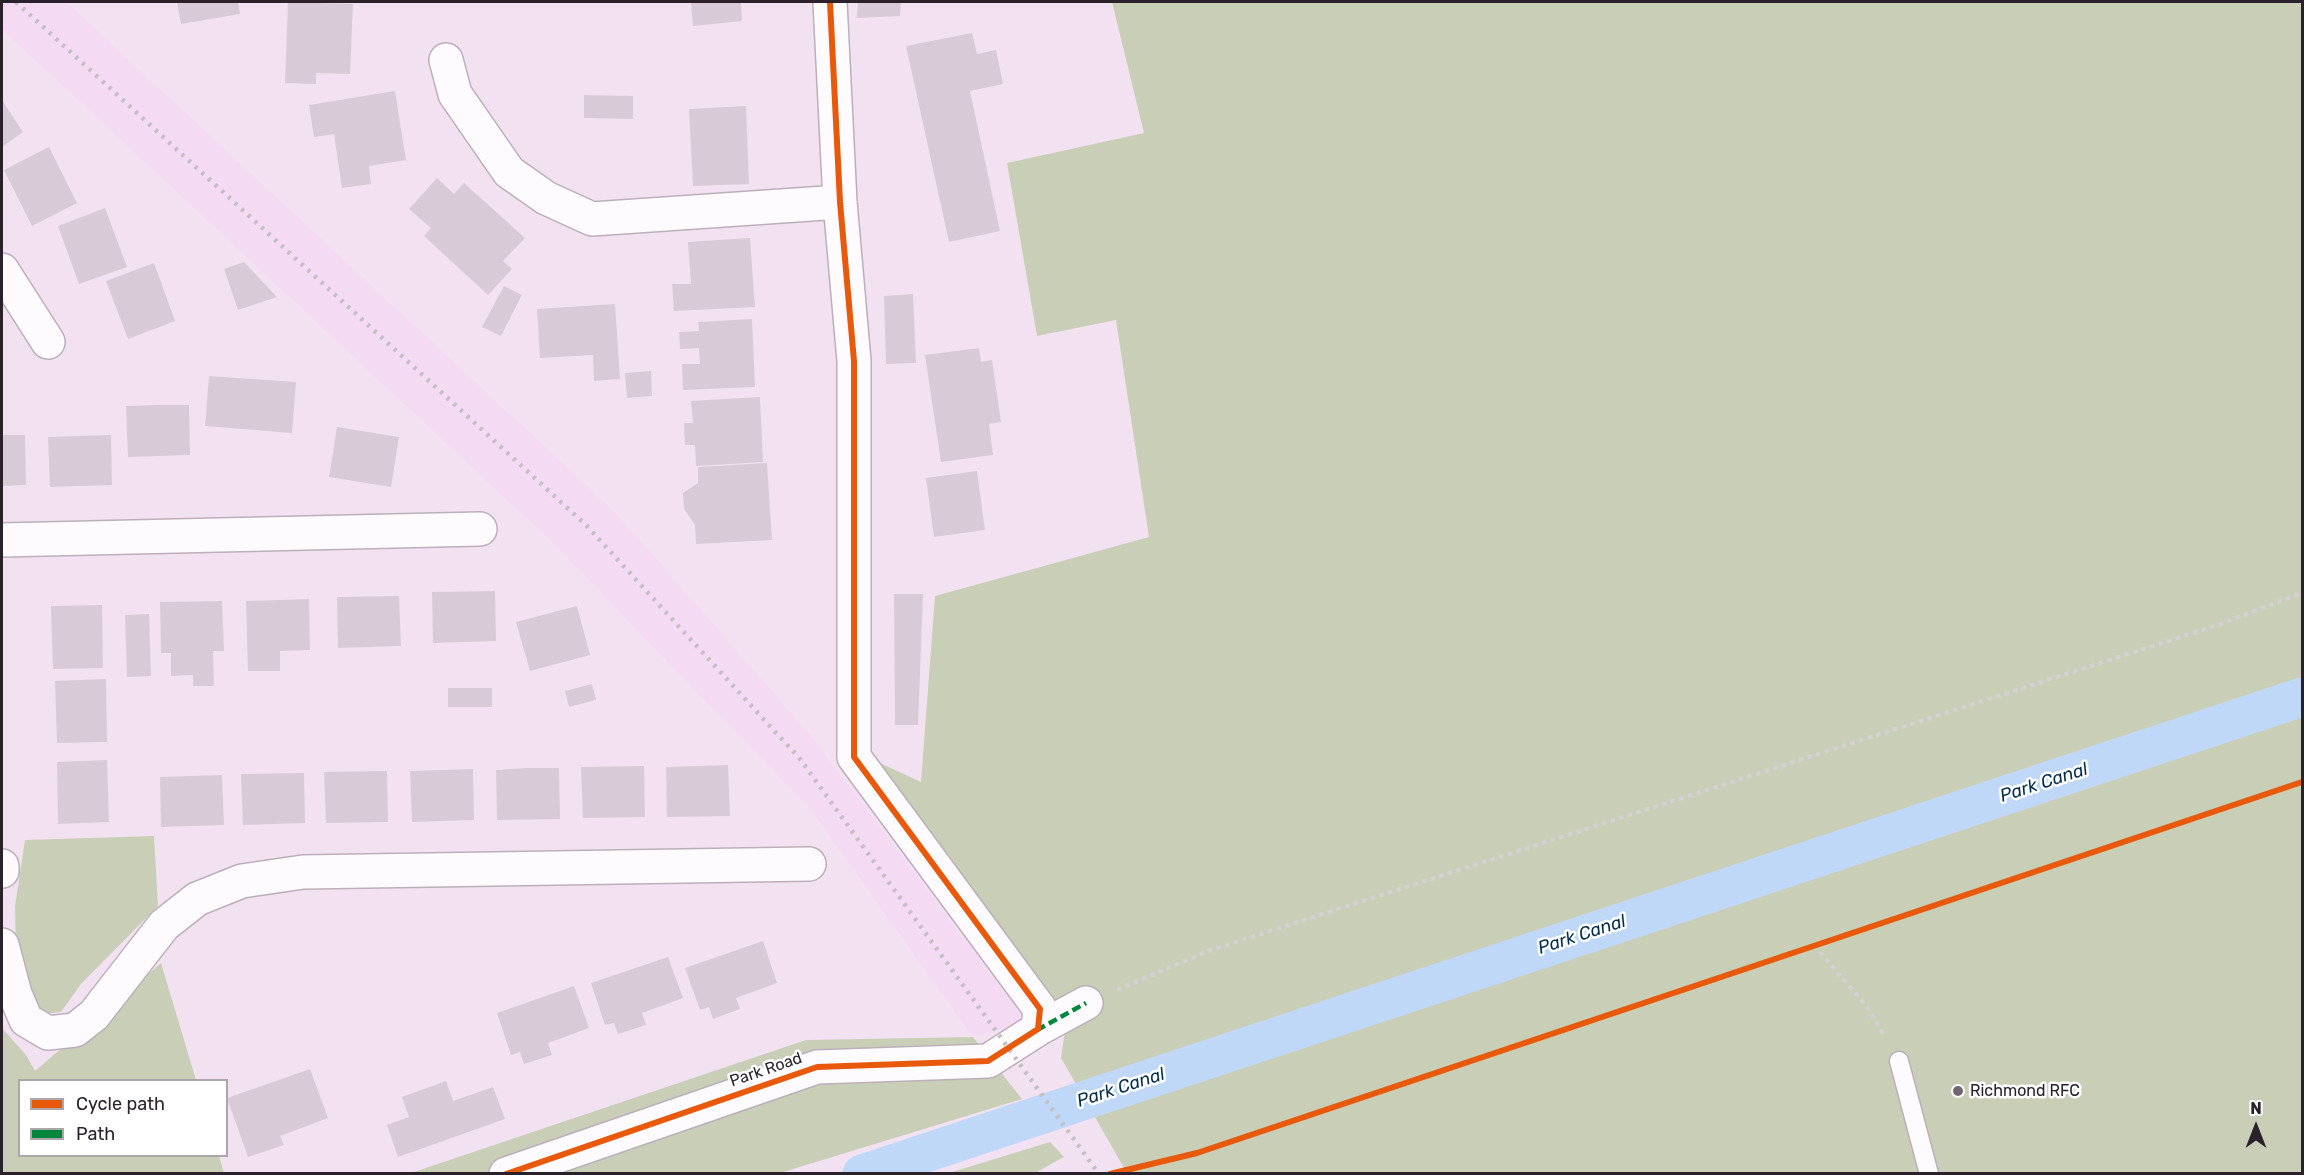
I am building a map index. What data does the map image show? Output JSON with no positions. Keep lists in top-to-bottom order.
{
  "streets": {
    "street": ["Park Road"]
  },
  "water": ["Park Canal"],
  "places": ["Richmond RFC"],
  "legend": ["Cycle path", "Path"],
  "north": "top"
}
